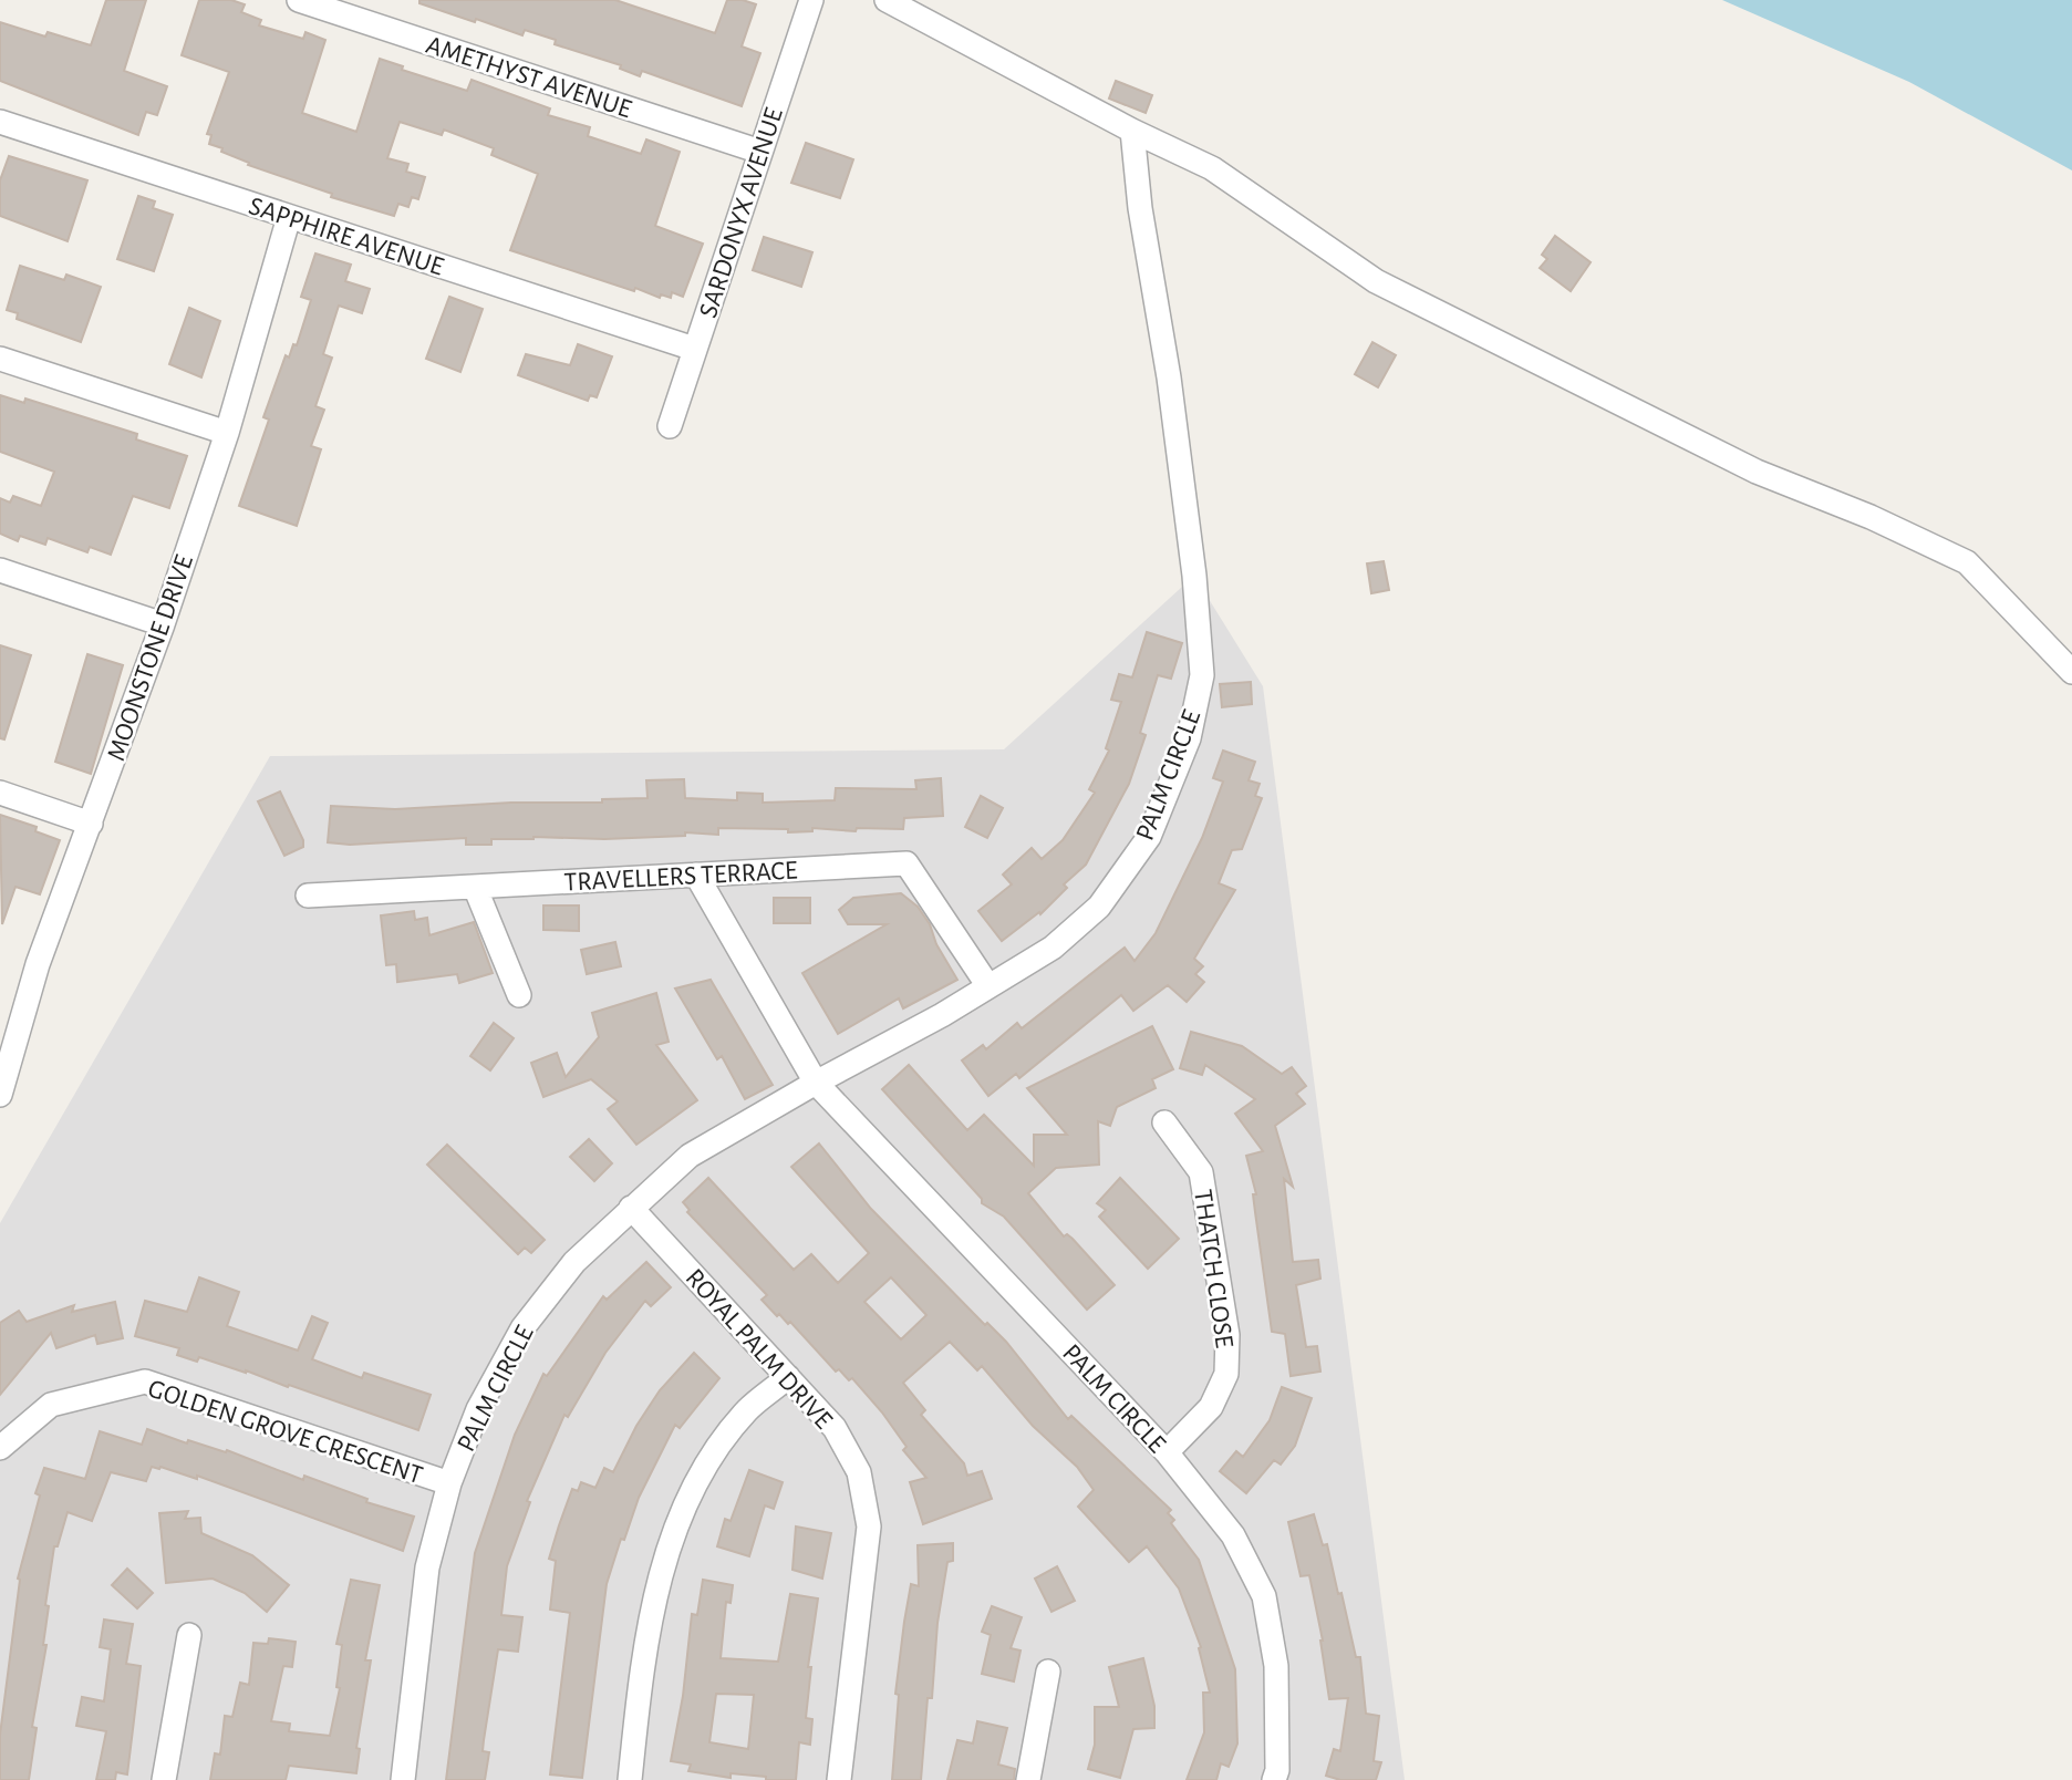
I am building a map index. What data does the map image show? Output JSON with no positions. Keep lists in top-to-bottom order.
{
  "streets": {
    "street": [
      "AMETHYST AVENUE",
      "SARDONYX AVENUE",
      "SAPPHIRE AVENUE",
      "MOONSTONE DRIVE",
      "PALM CIRCLE",
      "TRAVELLERS TERRACE",
      "THATCH CLOSE",
      "ROYAL PALM DRIVE",
      "GOLDEN GROVE CRESCENT"
    ]
  },
  "crossings": [
    ["AMETHYST AVENUE", "SARDONYX AVENUE"],
    ["SARDONYX AVENUE", "SAPPHIRE AVENUE"],
    ["SAPPHIRE AVENUE", "MOONSTONE DRIVE"],
    ["PALM CIRCLE", "TRAVELLERS TERRACE"],
    ["PALM CIRCLE", "THATCH CLOSE"],
    ["PALM CIRCLE", "ROYAL PALM DRIVE"],
    ["PALM CIRCLE", "GOLDEN GROVE CRESCENT"]
  ]
}
